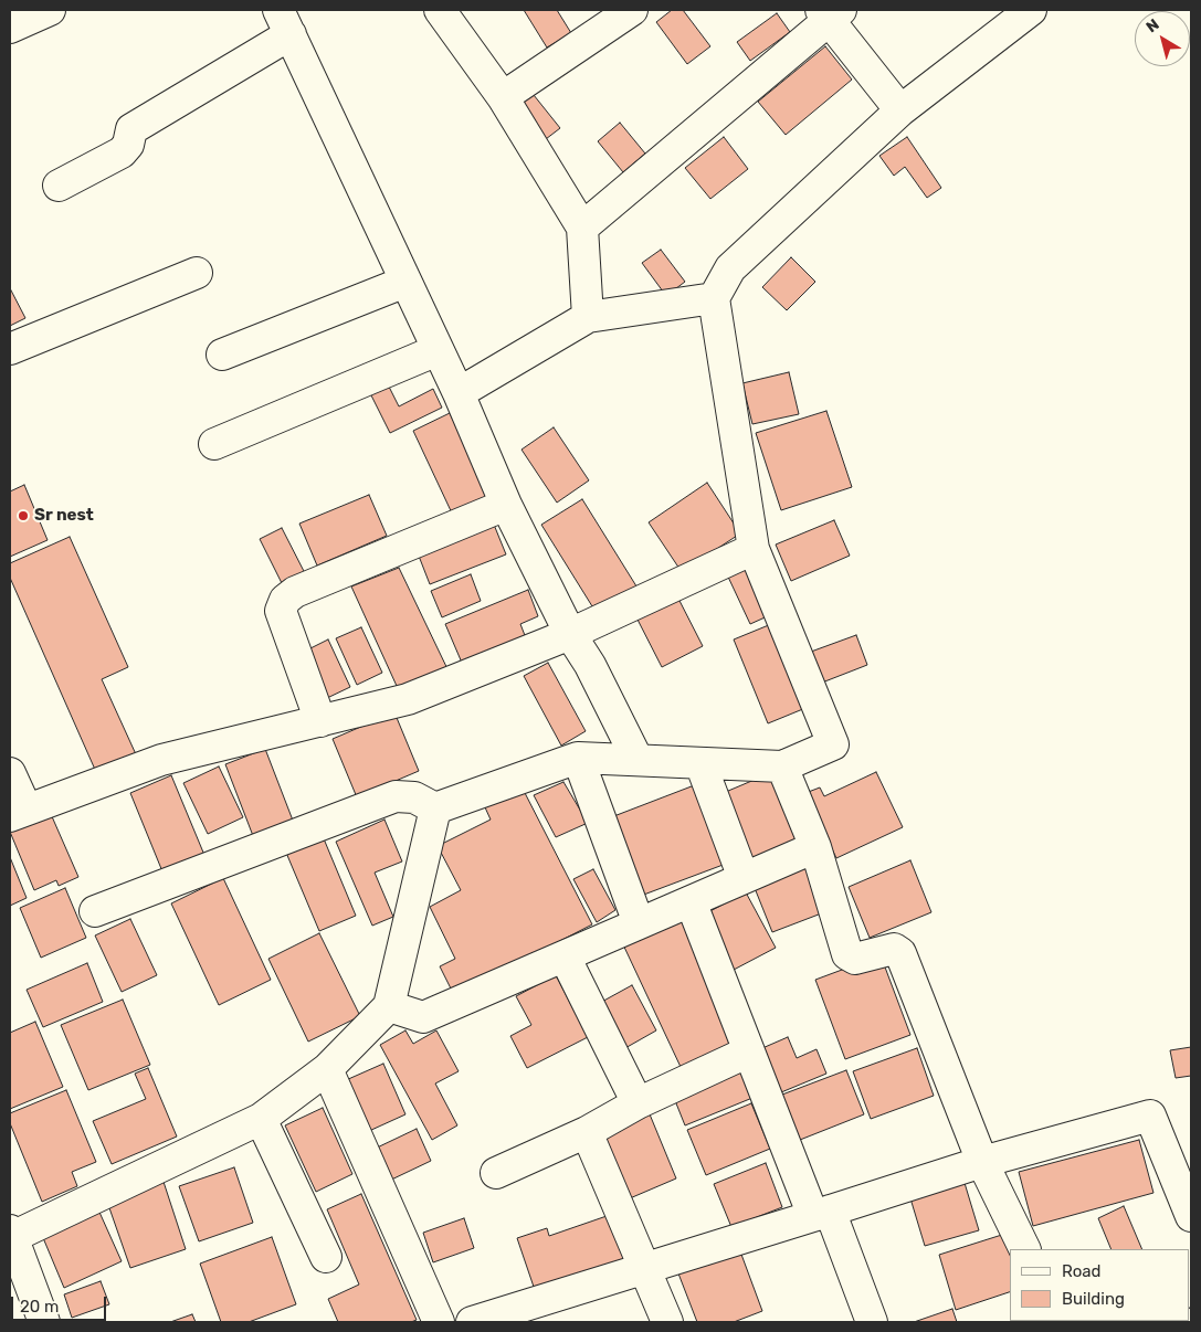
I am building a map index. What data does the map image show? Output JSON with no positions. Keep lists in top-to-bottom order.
{
  "places": ["Sr nest"],
  "legend": ["Road", "Building"],
  "scale_bar": "20 m",
  "north": "top left"
}
